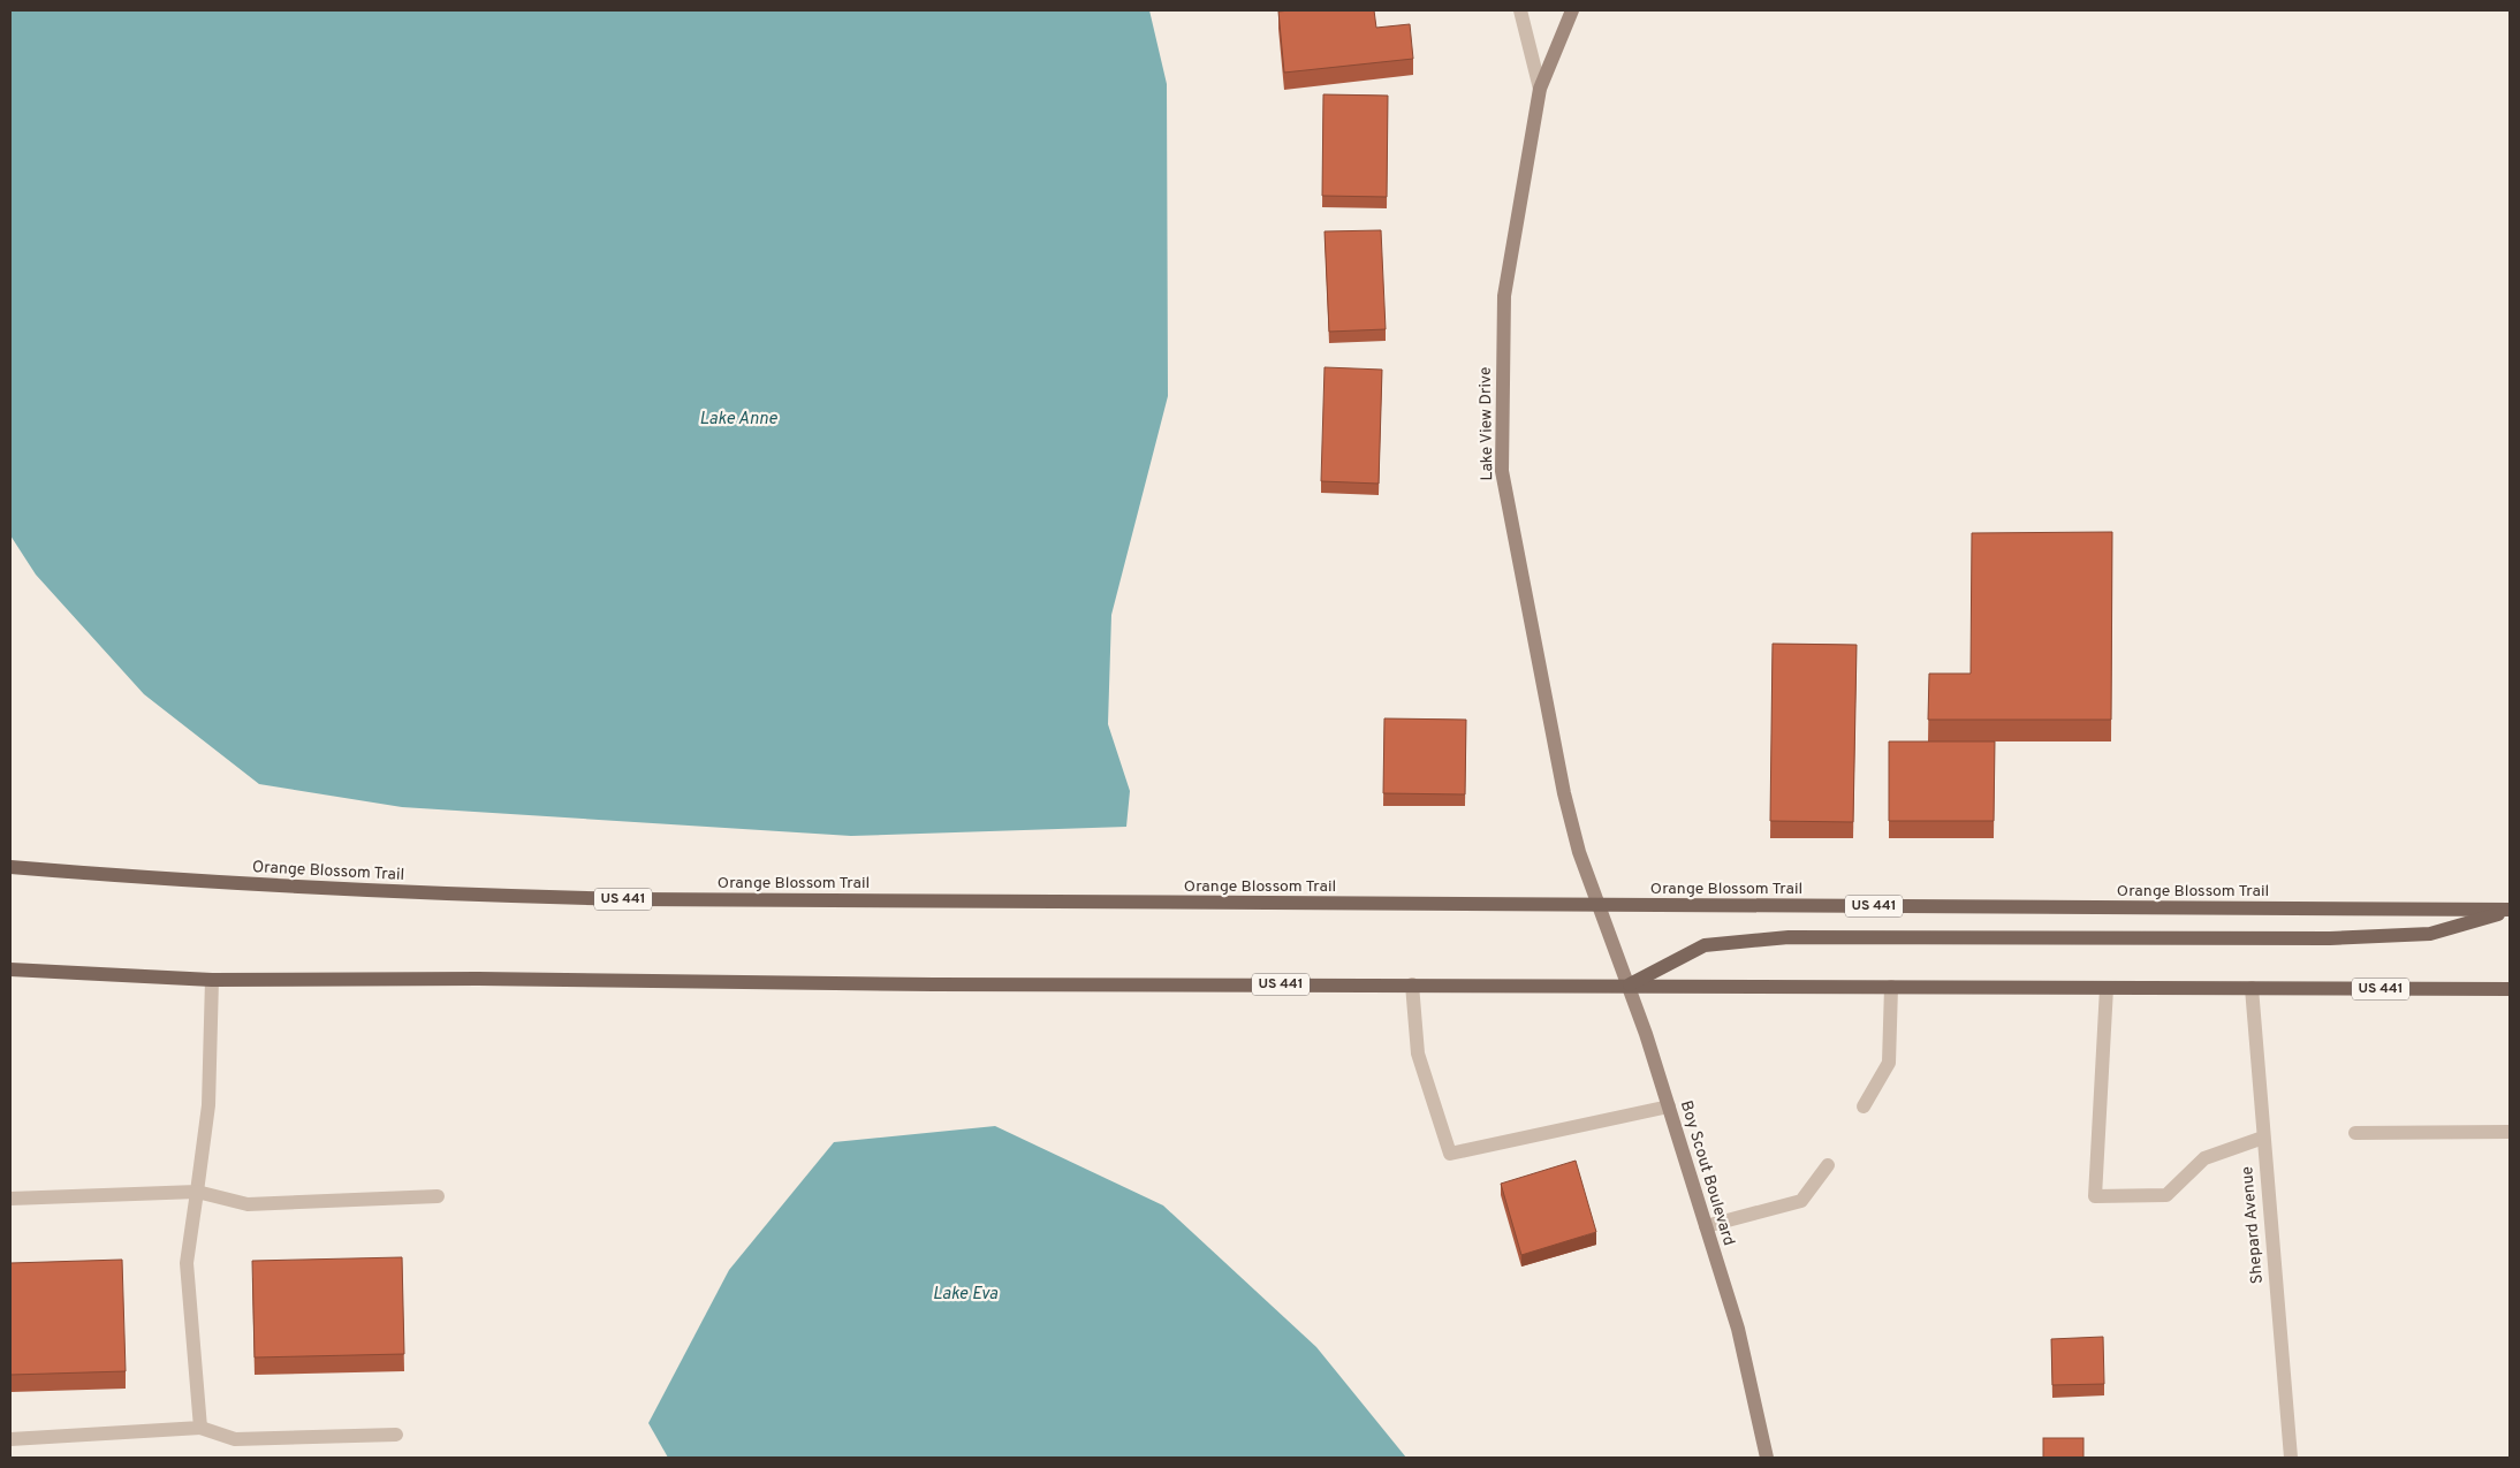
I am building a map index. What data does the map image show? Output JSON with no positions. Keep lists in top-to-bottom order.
{
  "streets": {
    "main road": ["Orange Blossom Trail", "US 441"],
    "street": ["Lake View Drive", "Boy Scout Boulevard", "Shepard Avenue"]
  },
  "crossings": [
    ["Lake View Drive", "Orange Blossom Trail"],
    ["Lake View Drive", "Boy Scout Boulevard"],
    ["Orange Blossom Trail", "Boy Scout Boulevard"],
    ["US 441", "Boy Scout Boulevard"],
    ["US 441", "Shepard Avenue"]
  ],
  "water": ["Lake Anne", "Lake Eva"]
}
